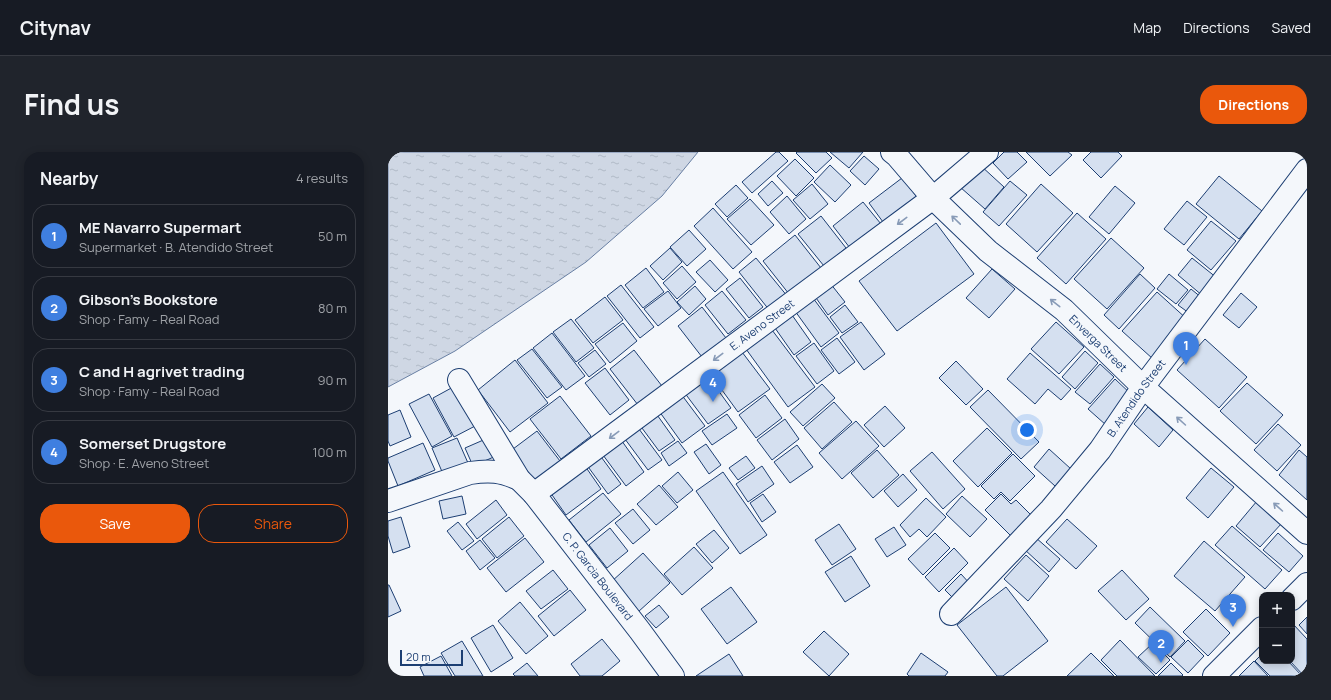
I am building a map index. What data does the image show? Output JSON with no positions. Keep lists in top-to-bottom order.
{
  "streets": {
    "street": [
      "E. Aveno Street",
      "Enverga Street",
      "B. Atendido Street",
      "C. P. Garcia Boulevard"
    ]
  },
  "crossings": [
    ["E. Aveno Street", "Enverga Street"],
    ["E. Aveno Street", "C. P. Garcia Boulevard"],
    ["Enverga Street", "B. Atendido Street"]
  ],
  "one_way": ["E. Aveno Street", "Enverga Street"],
  "scale_bar": "20 m",
  "page": {
    "header": "Citynav",
    "nav": ["Map", "Directions", "Saved"],
    "title": "Find us",
    "buttons": [
      "Directions",
      ["Save", "Share"]
    ],
    "heading": ["Nearby", "4 results"],
    "list": [
      {
        "mark": "1",
        "name": "ME Navarro Supermart",
        "note": "Supermarket · B. Atendido Street",
        "value": "50 m"
      },
      {
        "mark": "2",
        "name": "Gibson's Bookstore",
        "note": "Shop · Famy - Real Road",
        "value": "80 m"
      },
      {
        "mark": "3",
        "name": "C and H agrivet trading",
        "note": "Shop · Famy - Real Road",
        "value": "90 m"
      },
      {
        "mark": "4",
        "name": "Somerset Drugstore",
        "note": "Shop · E. Aveno Street",
        "value": "100 m"
      }
    ],
    "pins": [
      "1",
      "4",
      "3",
      "2"
    ],
    "map_buttons": ["+", "−"],
    "scale": "20 m"
  }
}
